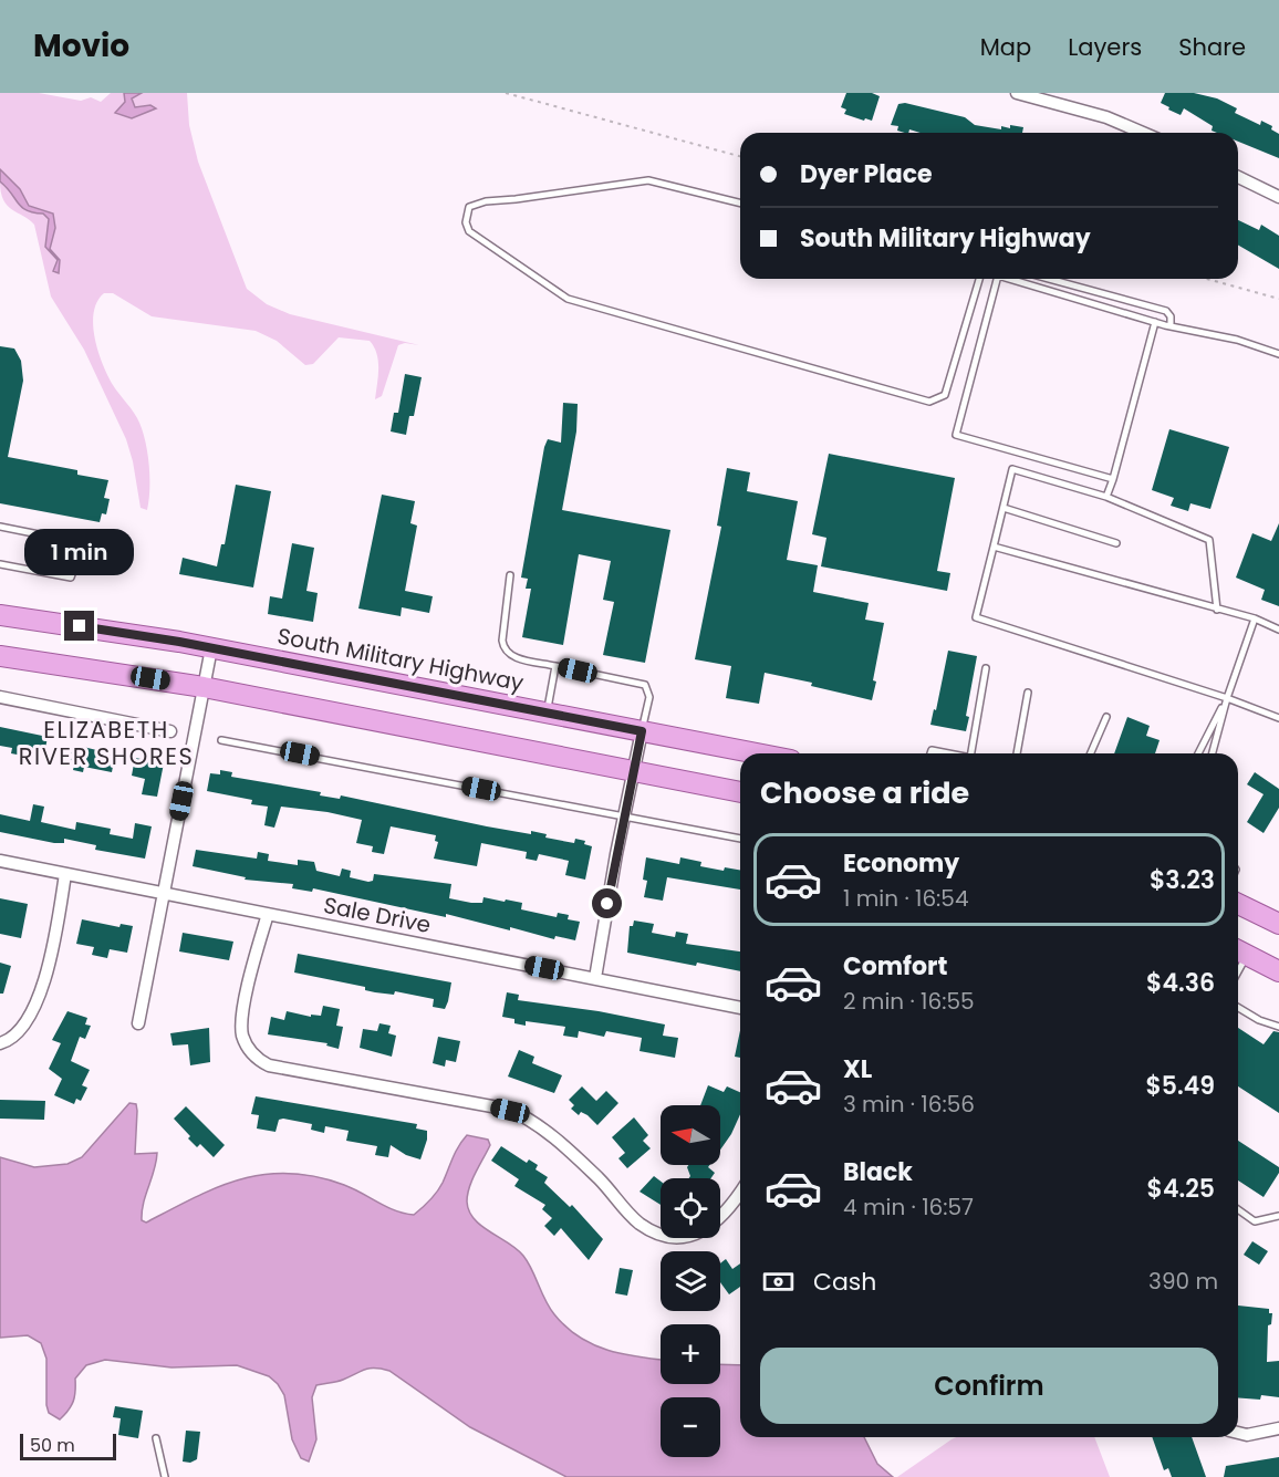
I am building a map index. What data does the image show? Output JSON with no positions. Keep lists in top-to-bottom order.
{
  "streets": {
    "main road": ["South Military Highway"],
    "street": ["Sale Drive"]
  },
  "districts": ["ELIZABETH RIVER SHORES"],
  "scale_bar": "50 m",
  "north": "left",
  "page": {
    "header": "Movio",
    "nav": ["Map", "Layers", "Share"],
    "banner": ["Dyer Place", "South Military Highway"],
    "bubble": "1 min",
    "heading": "Choose a ride",
    "list": [
      {
        "name": "Economy",
        "note": "1 min · 16:54",
        "value": "$3.23"
      },
      {
        "name": "Comfort",
        "note": "2 min · 16:55",
        "value": "$4.36"
      },
      {
        "name": "XL",
        "note": "3 min · 16:56",
        "value": "$5.49"
      },
      {
        "name": "Black",
        "note": "4 min · 16:57",
        "value": "$4.25"
      }
    ],
    "map_buttons": ["+", "−"],
    "pay": ["Cash", "390 m"],
    "buttons": "Confirm",
    "scale": "50 m"
  }
}
